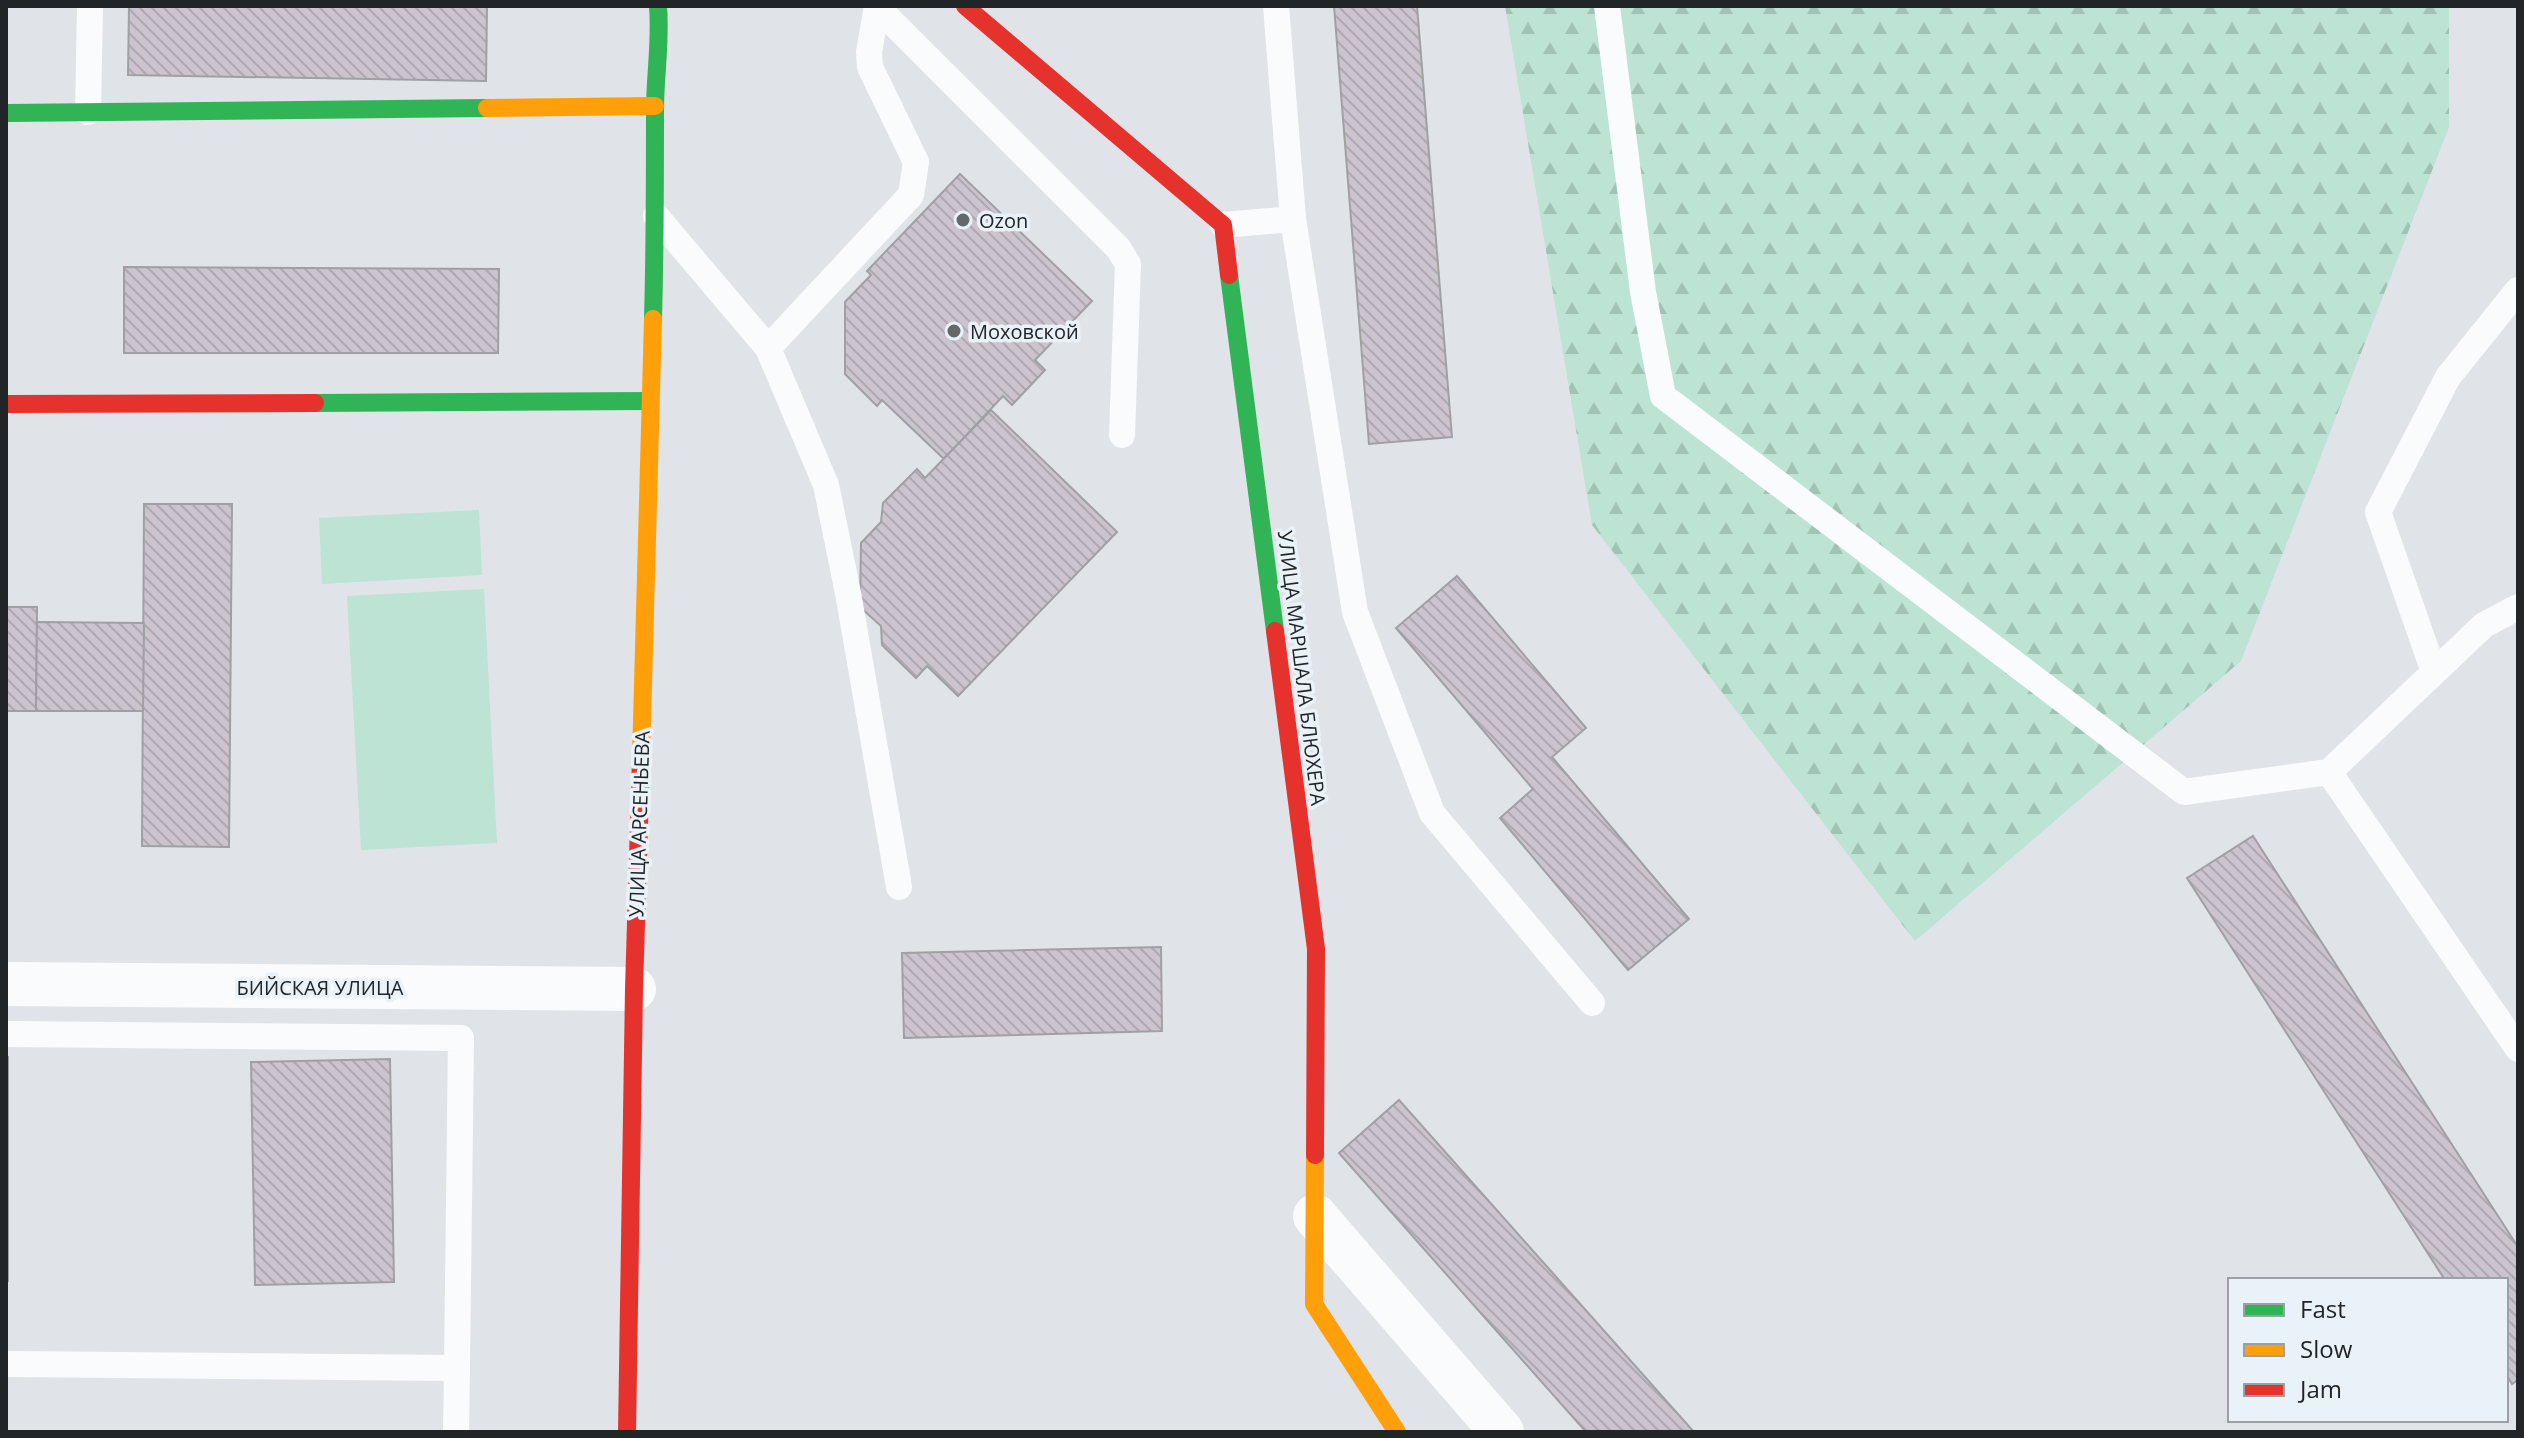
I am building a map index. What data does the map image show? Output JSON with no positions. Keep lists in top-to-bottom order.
{
  "streets": {
    "street": ["УЛИЦА МАРШАЛА БЛЮХЕРА", "УЛИЦА АРСЕНЬЕВА", "БИЙСКАЯ УЛИЦА"]
  },
  "crossings": [
    ["УЛИЦА АРСЕНЬЕВА", "БИЙСКАЯ УЛИЦА"]
  ],
  "places": ["Ozon", "Моховской"],
  "legend": ["Fast", "Slow", "Jam"]
}
